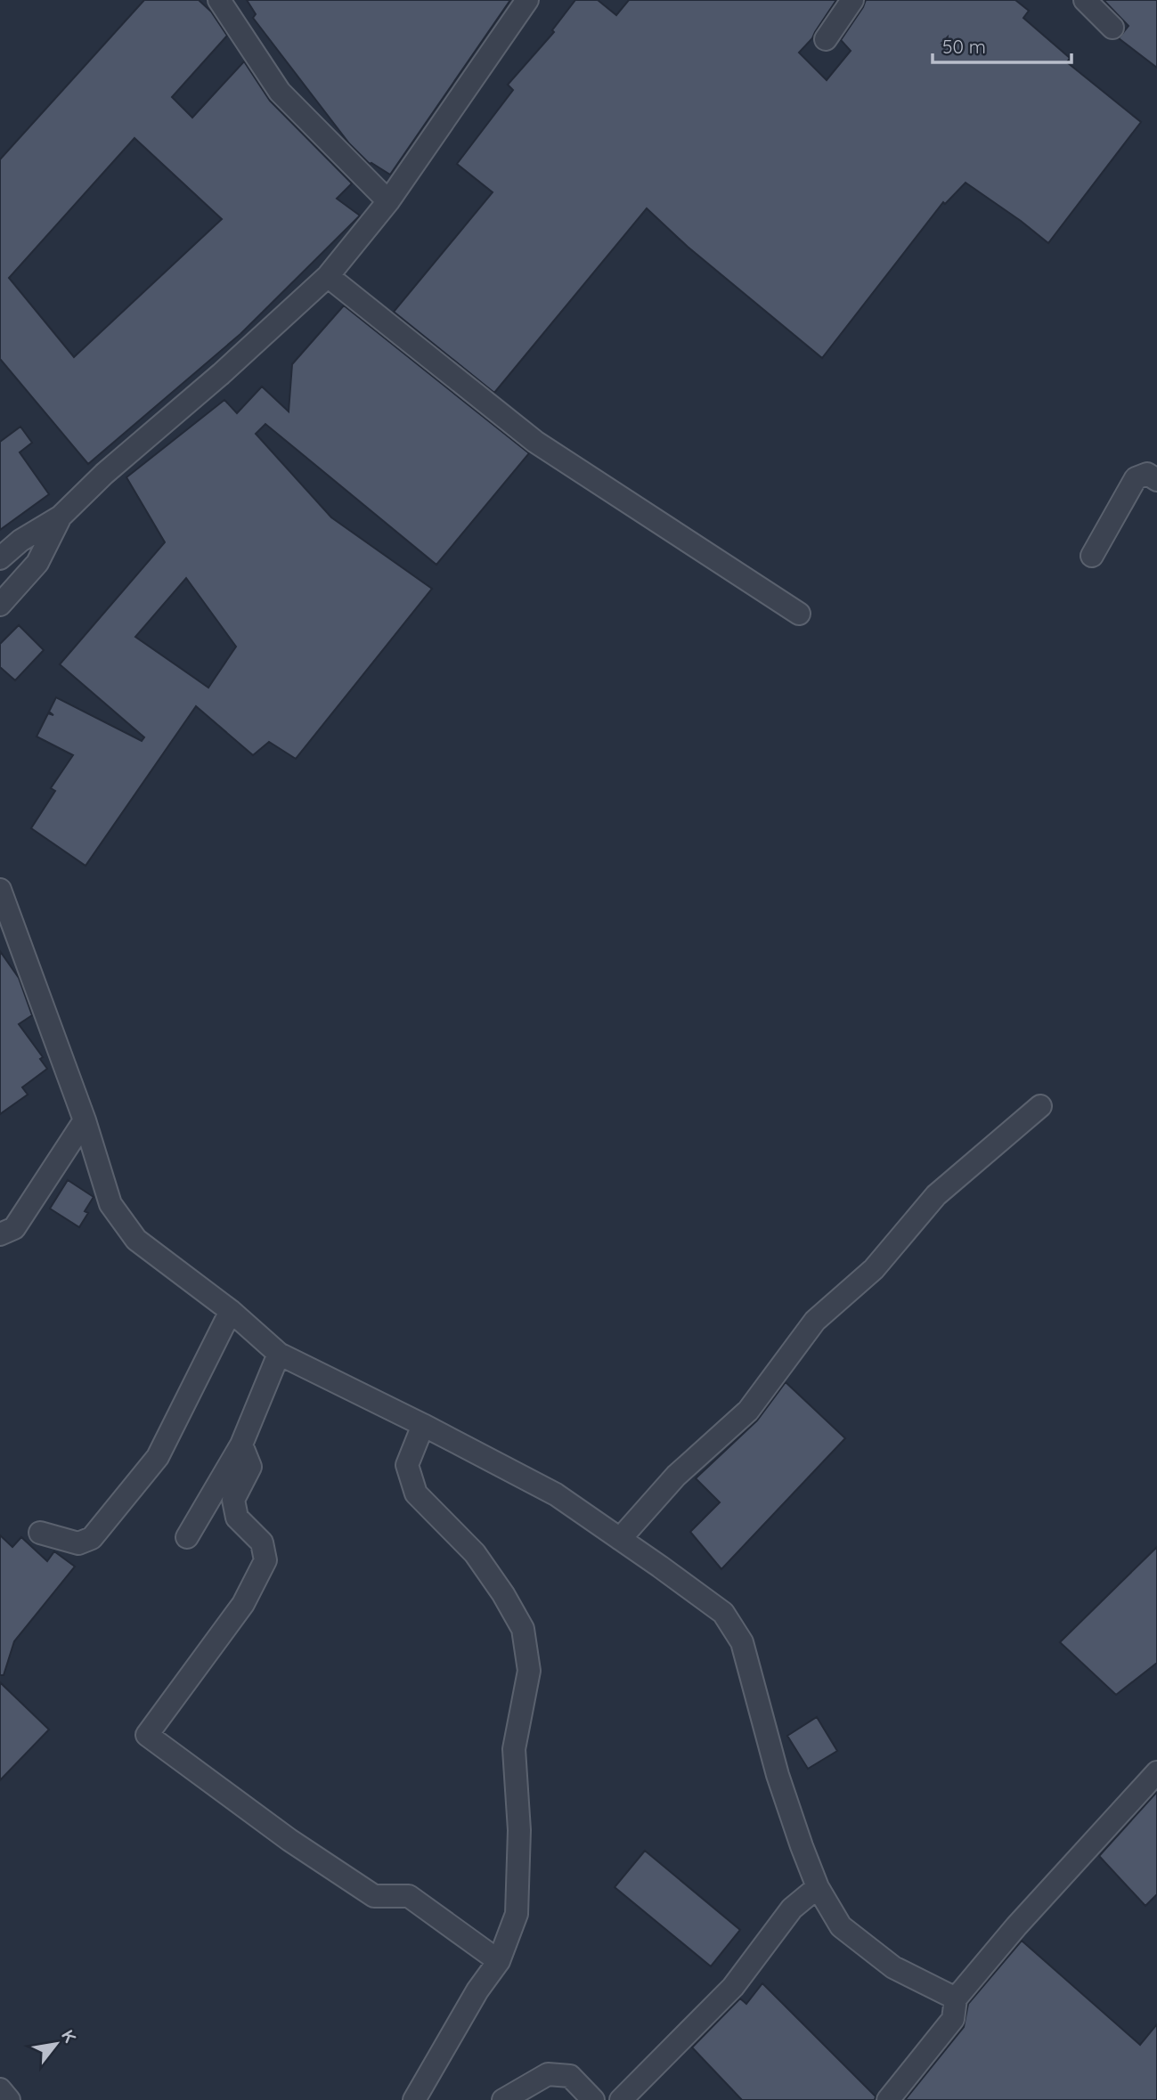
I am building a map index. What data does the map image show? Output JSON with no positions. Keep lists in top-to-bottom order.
{
  "scale_bar": "50 m",
  "north": "top right"
}
